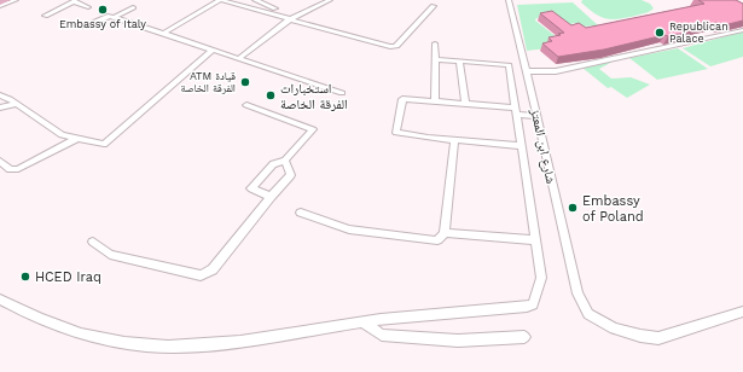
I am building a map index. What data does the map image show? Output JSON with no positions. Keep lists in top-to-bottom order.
{
  "streets": {
    "street": ["شارع ابن المعتز"]
  },
  "places": [
    "Embassy of Italy",
    "Republican Palace",
    "ATM قيادة الفرقة الخاصة",
    "استخبارات الفرقة الخاصة",
    "Embassy of Poland",
    "HCED Iraq"
  ]
}
